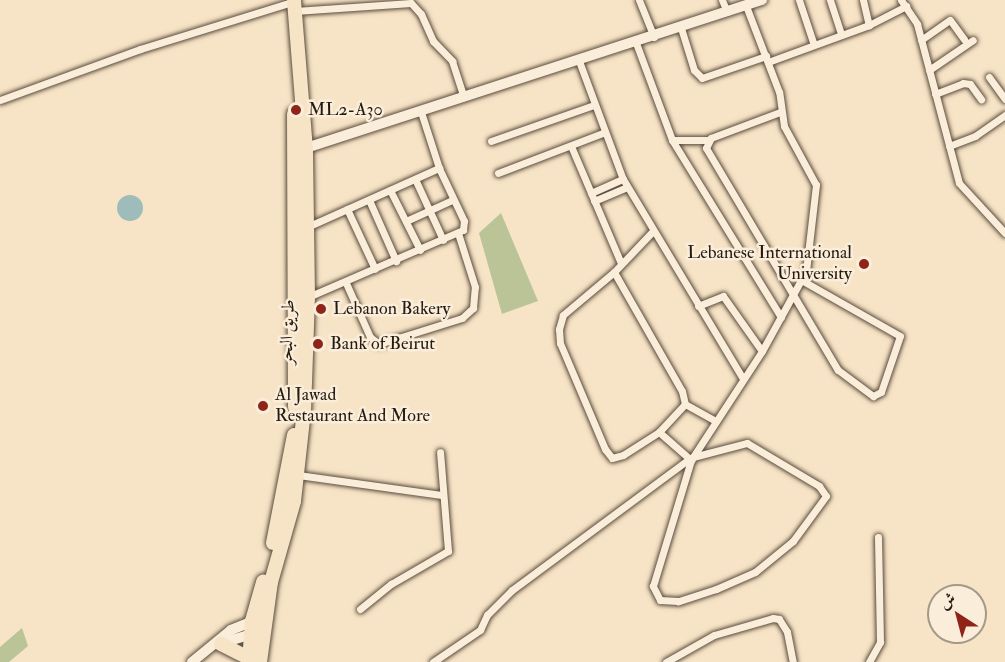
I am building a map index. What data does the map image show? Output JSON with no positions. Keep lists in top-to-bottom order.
{
  "streets": {
    "highway": ["طريق البحر"]
  },
  "places": [
    "ML2-A30",
    "Lebanese International University",
    "Lebanon Bakery",
    "Bank of Beirut",
    "Al Jawad Restaurant And More"
  ],
  "north": "top left"
}
